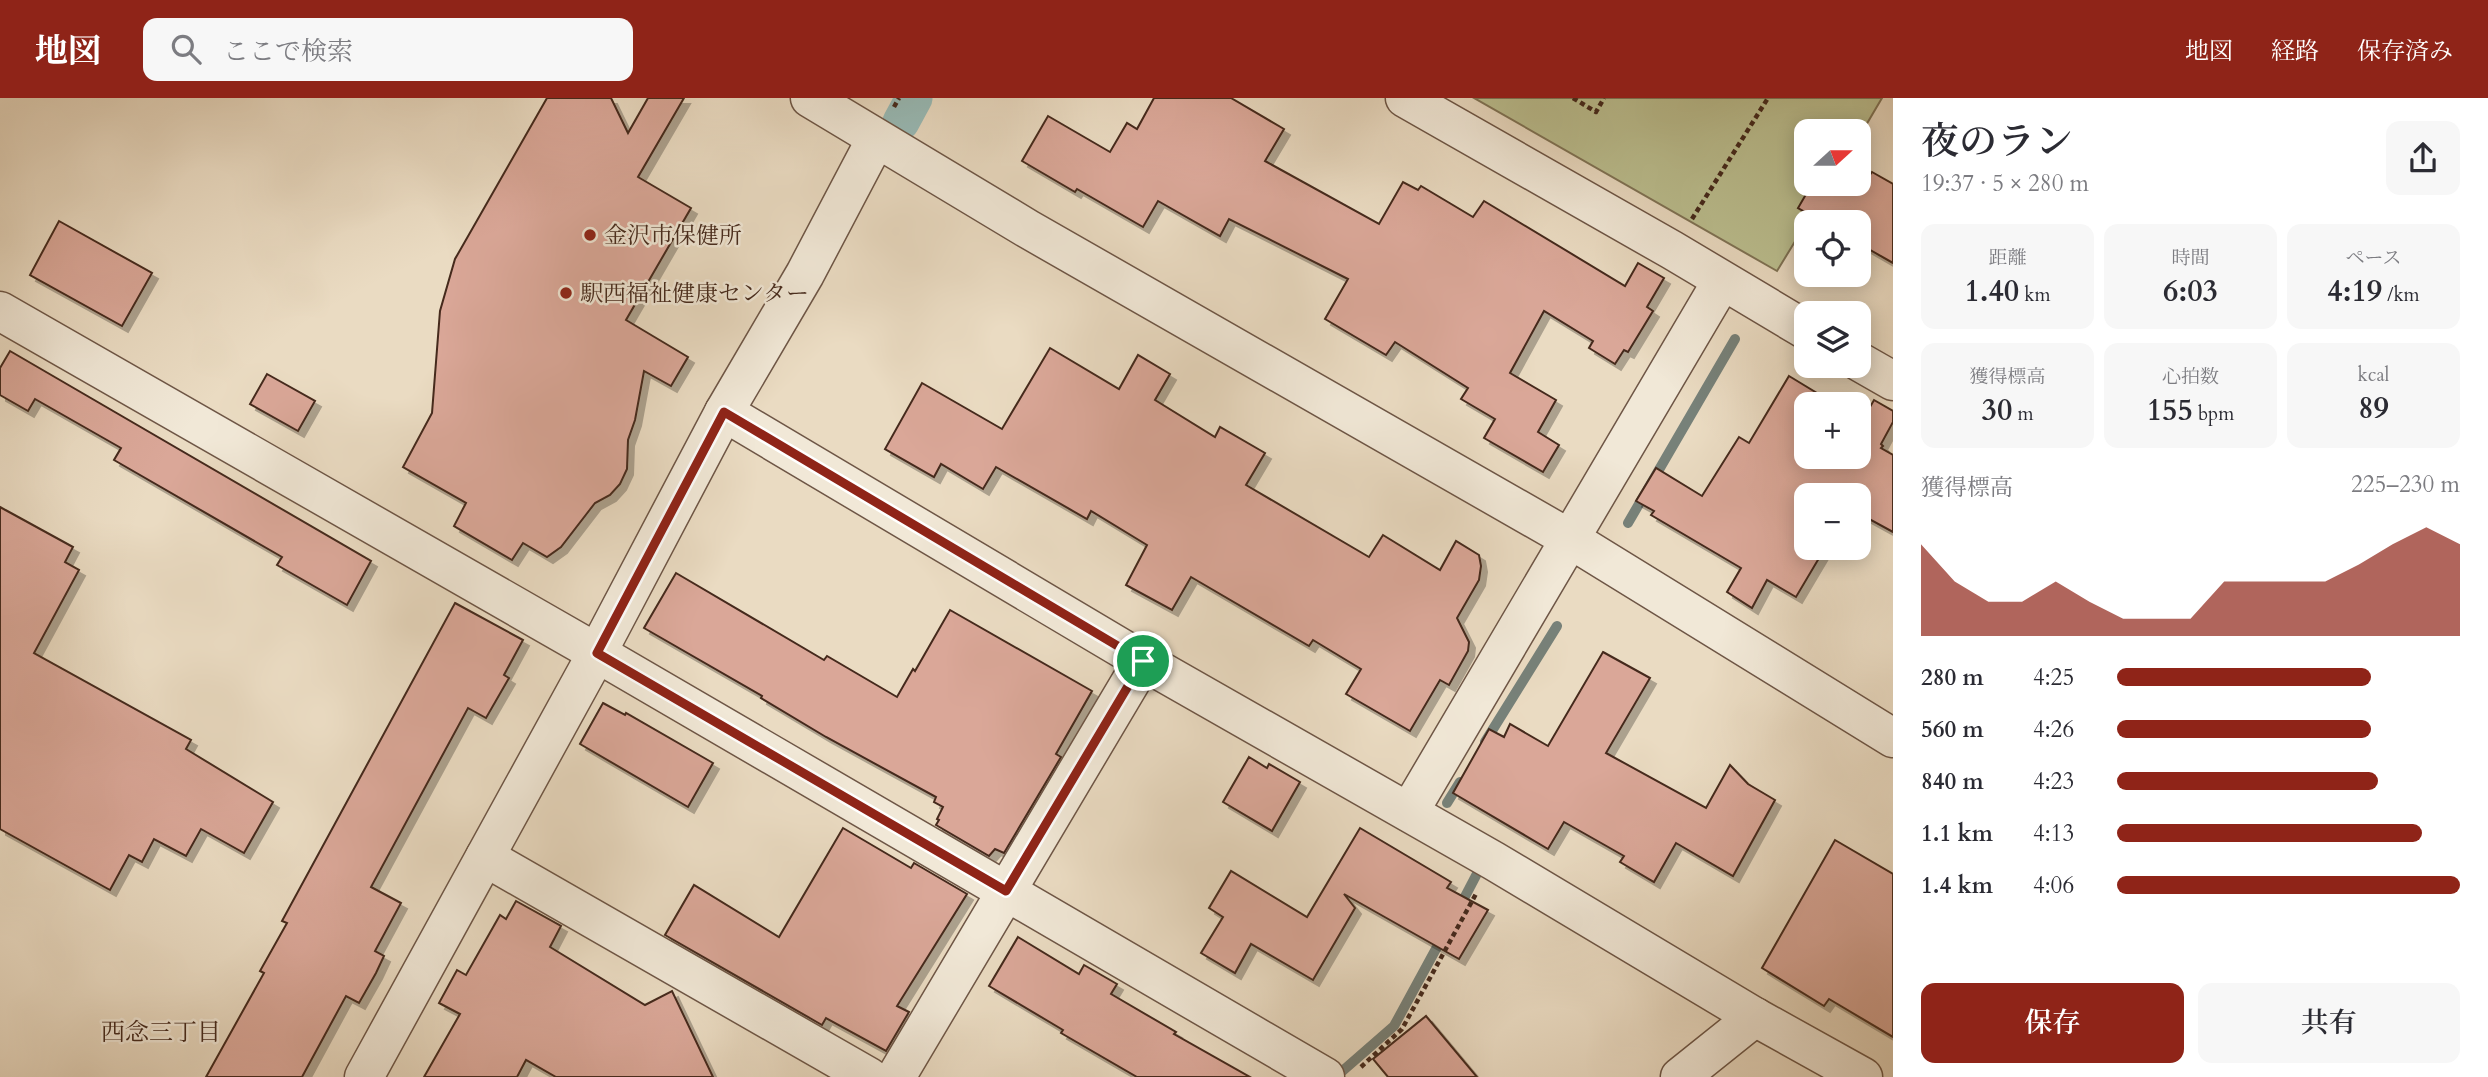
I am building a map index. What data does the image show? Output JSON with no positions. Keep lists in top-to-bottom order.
{
  "districts": ["西念三丁目"],
  "places": ["金沢市保健所", "駅西福祉健康センター"],
  "north": "right",
  "page": {
    "header": "地図",
    "search": "ここで検索",
    "nav": ["地図", "経路", "保存済み"],
    "heading": ["夜のラン", "19:37 · 5 × 280 m"],
    "map_buttons": ["+", "−"],
    "stats": [
      ["距離", "1.40 km"],
      ["時間", "6:03"],
      ["ペース", "4:19 /km"],
      ["獲得標高", "30 m"],
      ["心拍数", "155 bpm"],
      ["kcal", "89"]
    ],
    "chart": ["獲得標高", "225–230 m"],
    "list": [
      {
        "name": "280 m",
        "note": "4:25"
      },
      {
        "name": "560 m",
        "note": "4:26"
      },
      {
        "name": "840 m",
        "note": "4:23"
      },
      {
        "name": "1.1 km",
        "note": "4:13"
      },
      {
        "name": "1.4 km",
        "note": "4:06"
      }
    ],
    "buttons": ["保存", "共有"]
  }
}
